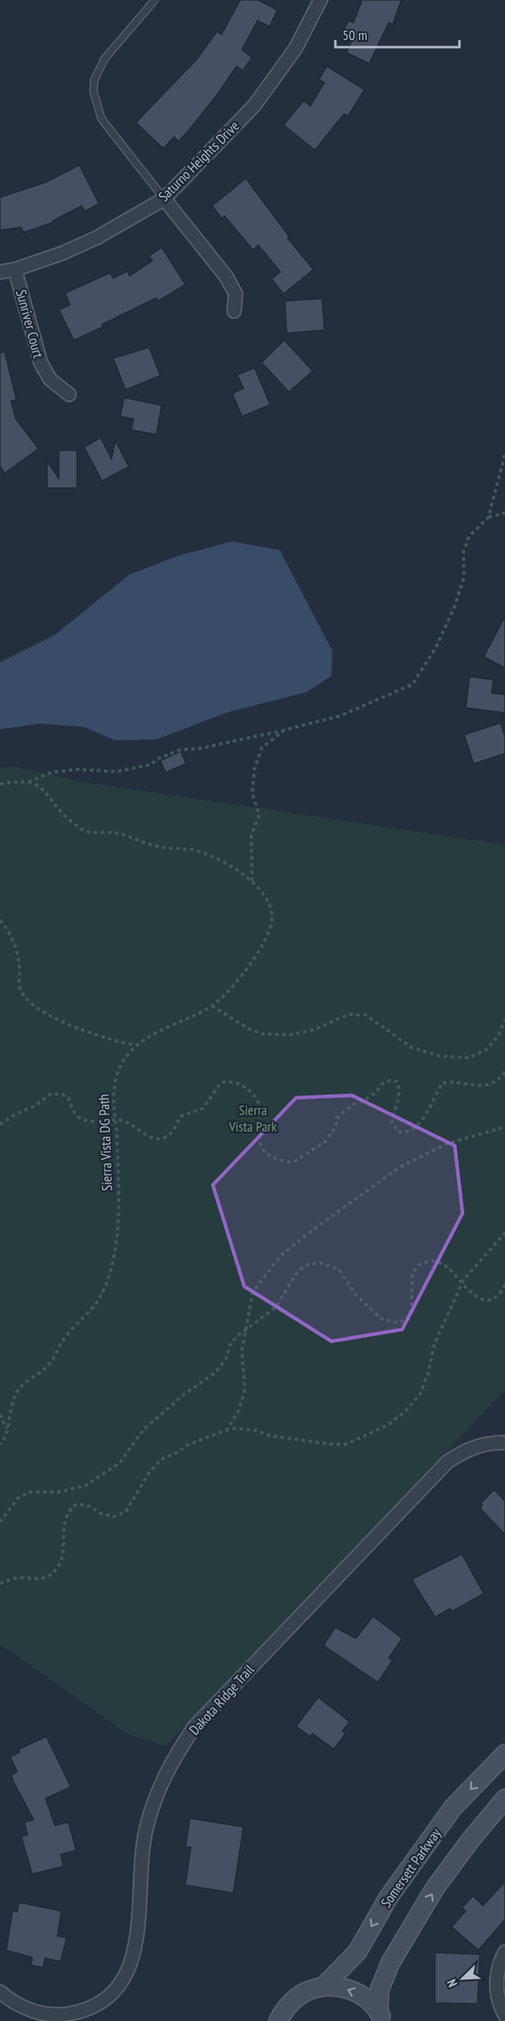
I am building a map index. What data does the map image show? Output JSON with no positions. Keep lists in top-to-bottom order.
{
  "streets": {
    "main road": ["Somersett Parkway"],
    "street": ["Saturno Heights Drive", "Sunriver Court", "Dakota Ridge Trail"],
    "path": ["Sierra Vista DG Path"]
  },
  "crossings": [
    ["Saturno Heights Drive", "Sunriver Court"]
  ],
  "parks": ["Sierra Vista Park"],
  "scale_bar": "50 m",
  "north": "bottom left"
}
